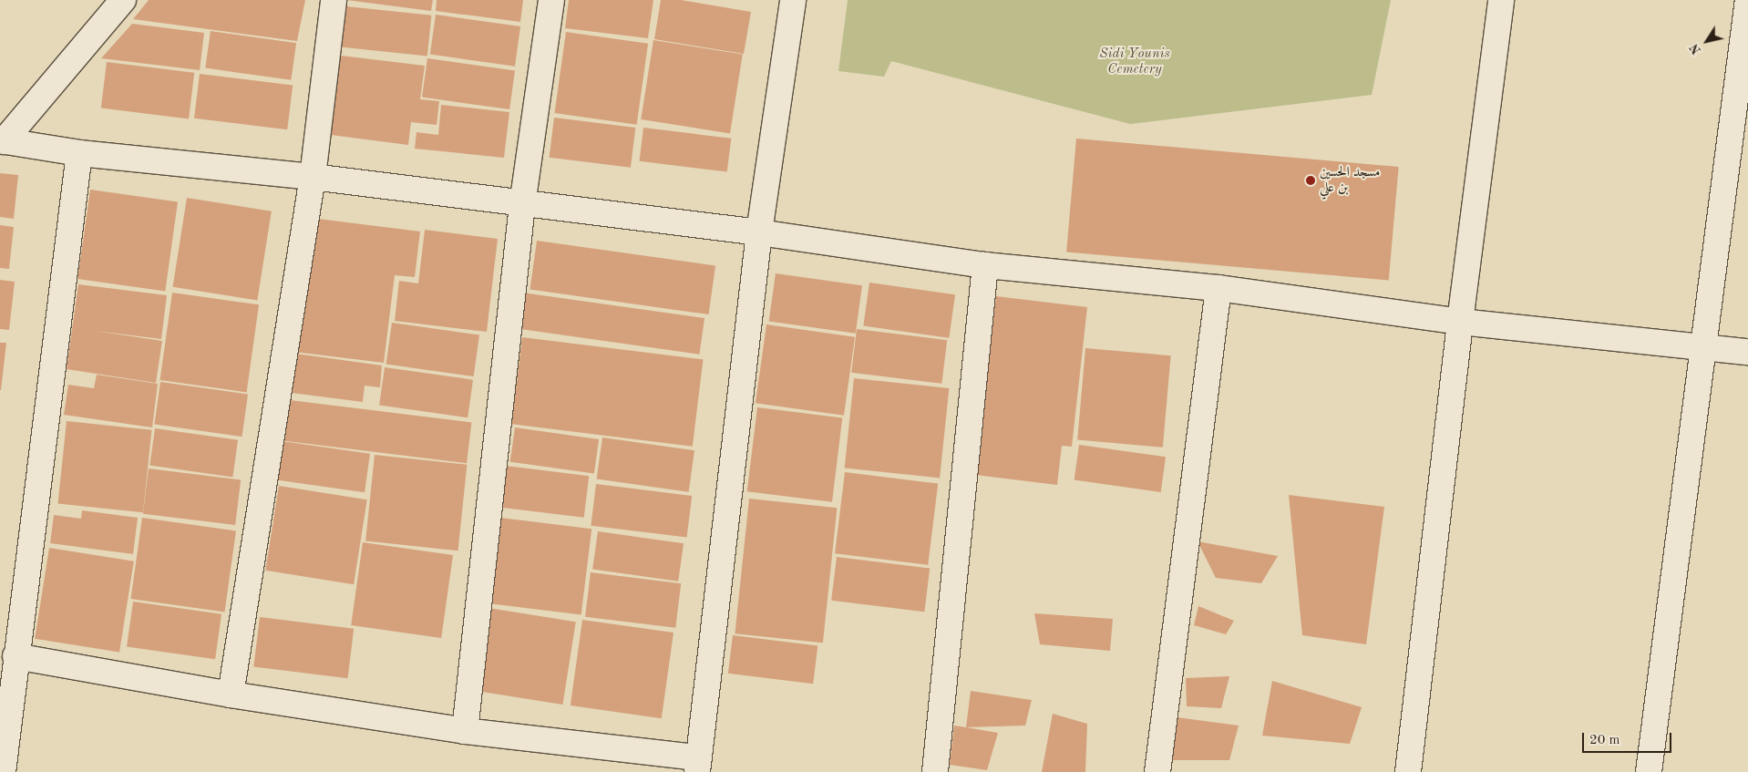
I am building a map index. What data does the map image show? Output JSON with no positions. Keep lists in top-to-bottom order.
{
  "parks": ["Sidi Younis Cemetery"],
  "places": ["مسجد الحسين بن علي"],
  "scale_bar": "20 m",
  "north": "bottom left"
}
